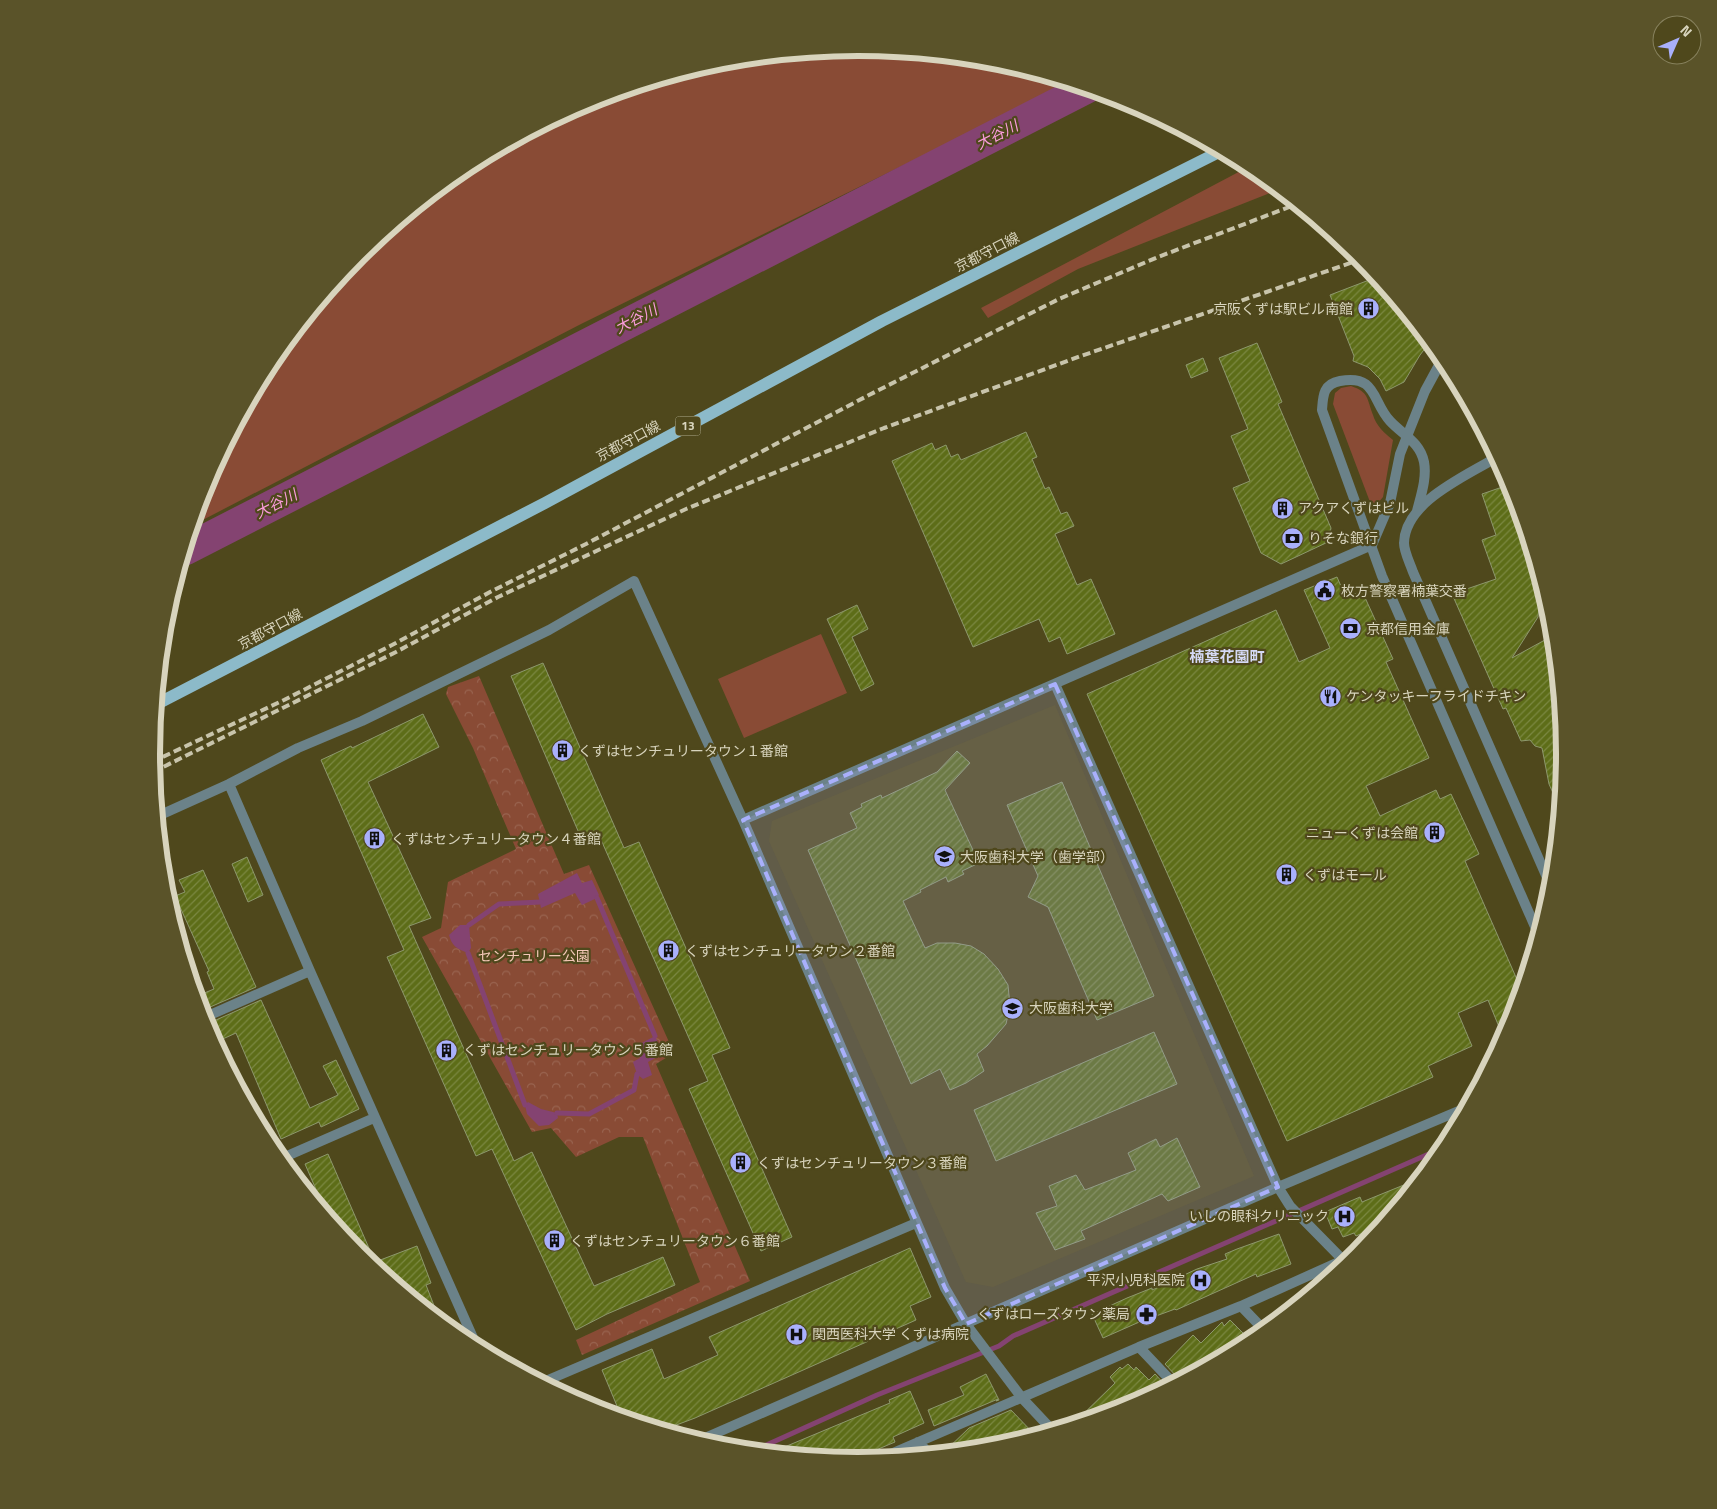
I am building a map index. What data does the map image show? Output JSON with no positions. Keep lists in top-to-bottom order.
{
  "streets": {
    "main road": ["京都守口線", "13"]
  },
  "districts": ["楠葉花園町"],
  "water": ["大谷川"],
  "parks": ["センチュリー公園"],
  "places": {
    "building": [
      "京阪くずは駅ビル南館",
      "アクアくずはビル",
      "くずはセンチュリータウン１番館",
      "ニューくずは会館",
      "くずはセンチュリータウン４番館",
      "くずはモール",
      "くずはセンチュリータウン２番館",
      "くずはセンチュリータウン５番館",
      "くずはセンチュリータウン３番館",
      "くずはセンチュリータウン６番館"
    ],
    "bank": ["りそな銀行", "京都信用金庫"],
    "public building": ["枚方警察署楠葉交番"],
    "restaurant": ["ケンタッキーフライドチキン"],
    "school or university": ["大阪歯科大学（歯学部）", "大阪歯科大学"],
    "hospital": ["いしの眼科クリニック", "平沢小児科医院", "関西医科大学 くずは病院"],
    "pharmacy": ["くずはローズタウン薬局"]
  },
  "north": "top right"
}
